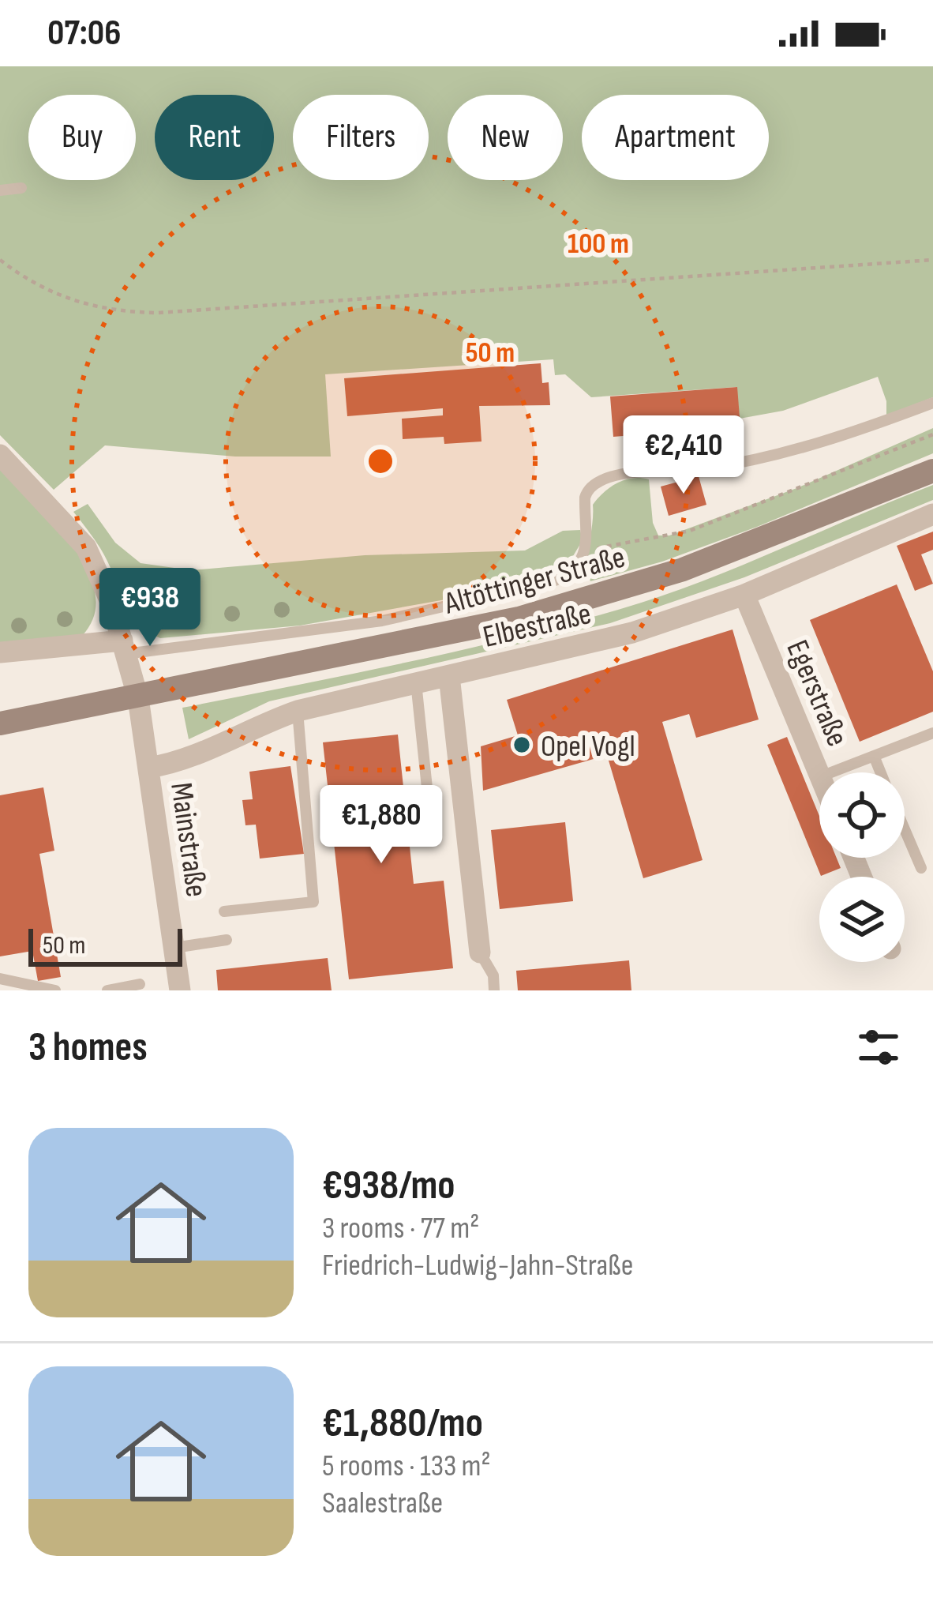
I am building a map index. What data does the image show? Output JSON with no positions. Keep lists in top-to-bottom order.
{
  "streets": {
    "main road": ["Altöttinger Straße"],
    "street": ["Elbestraße", "Egerstraße", "Mainstraße"]
  },
  "crossings": [
    ["Altöttinger Straße", "Mainstraße"],
    ["Elbestraße", "Egerstraße"],
    ["Elbestraße", "Mainstraße"]
  ],
  "places": ["Opel Vogl"],
  "scale_bar": "50 m",
  "page": {
    "status": "07:06",
    "chip": [
      "Buy",
      "Rent",
      "Filters",
      "New",
      "Apartment"
    ],
    "price": ["€2,410", "€938", "€1,880"],
    "scale": "50 m",
    "heading": "3 homes",
    "list": [
      {
        "name": "€938/mo",
        "note": "3 rooms · 77 m² · Friedrich-Ludwig-Jahn-Straße"
      },
      {
        "name": "€1,880/mo",
        "note": "5 rooms · 133 m² · Saalestraße"
      }
    ]
  },
  "rings": ["100 m", "50 m"]
}
